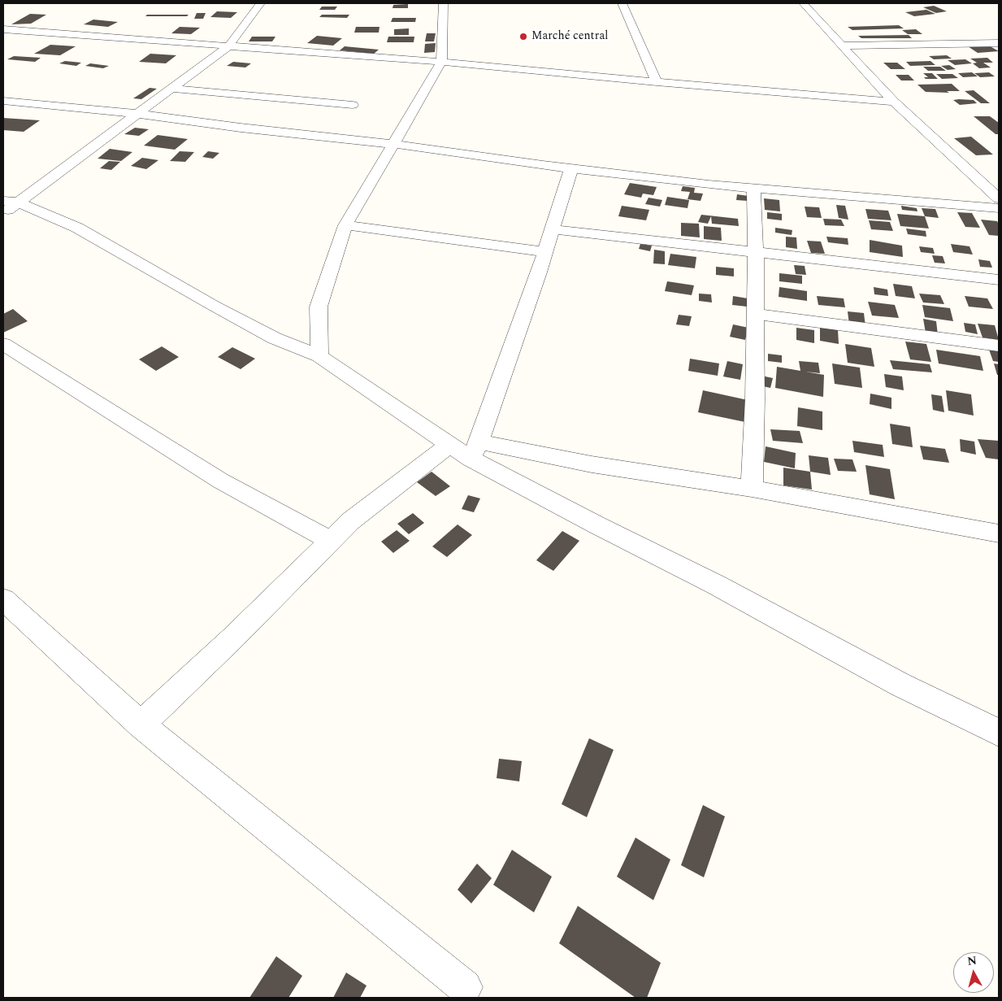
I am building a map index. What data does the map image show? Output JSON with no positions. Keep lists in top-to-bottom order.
{
  "places": ["Marché central"],
  "north": "top"
}
